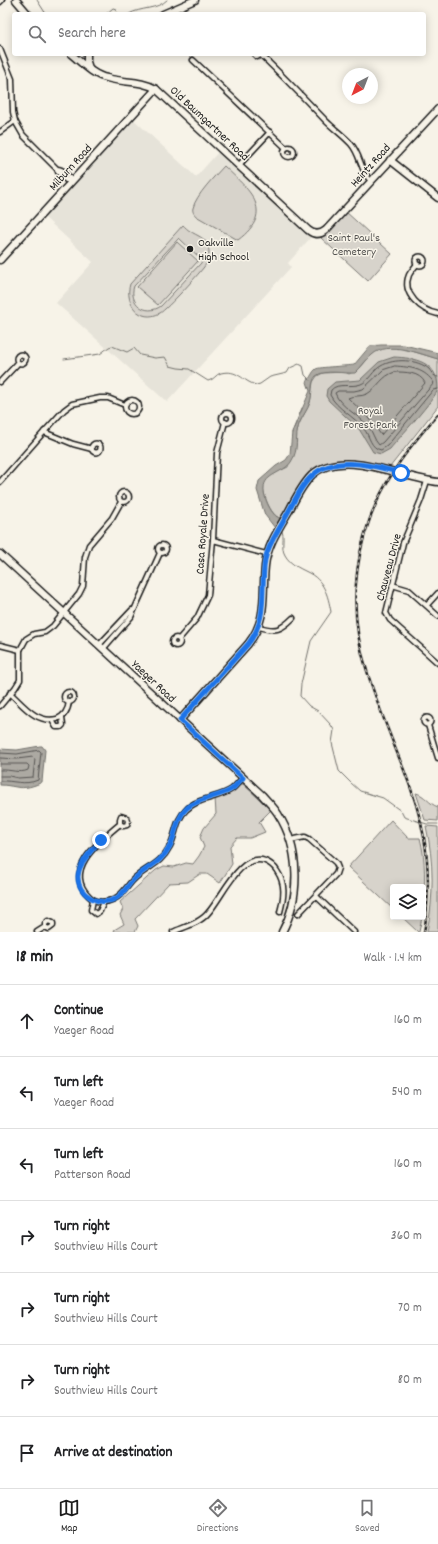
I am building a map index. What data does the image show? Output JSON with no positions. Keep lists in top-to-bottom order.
{
  "streets": {
    "street": [
      "Old Baumgartner Road",
      "Heintz Road",
      "Milburn Road",
      "Casa Royale Drive",
      "Chauveau Drive",
      "Yaeger Road"
    ]
  },
  "crossings": [
    ["Old Baumgartner Road", "Heintz Road"],
    ["Old Baumgartner Road", "Milburn Road"],
    ["Chauveau Drive", "Yaeger Road"]
  ],
  "parks": ["Saint Paul's Cemetery", "Royal Forest Park"],
  "places": ["Oakville High School"],
  "north": "bottom left",
  "page": {
    "search": "Search here",
    "heading": ["18 min", "Walk · 1.4 km"],
    "list": [
      ["Continue", "Yaeger Road", "160 m"],
      ["Turn left", "Yaeger Road", "540 m"],
      ["Turn left", "Patterson Road", "160 m"],
      ["Turn right", "Southview Hills Court", "360 m"],
      ["Turn right", "Southview Hills Court", "70 m"],
      ["Turn right", "Southview Hills Court", "80 m"],
      "Arrive at destination"
    ],
    "nav": ["Map", "Directions", "Saved"]
  }
}
